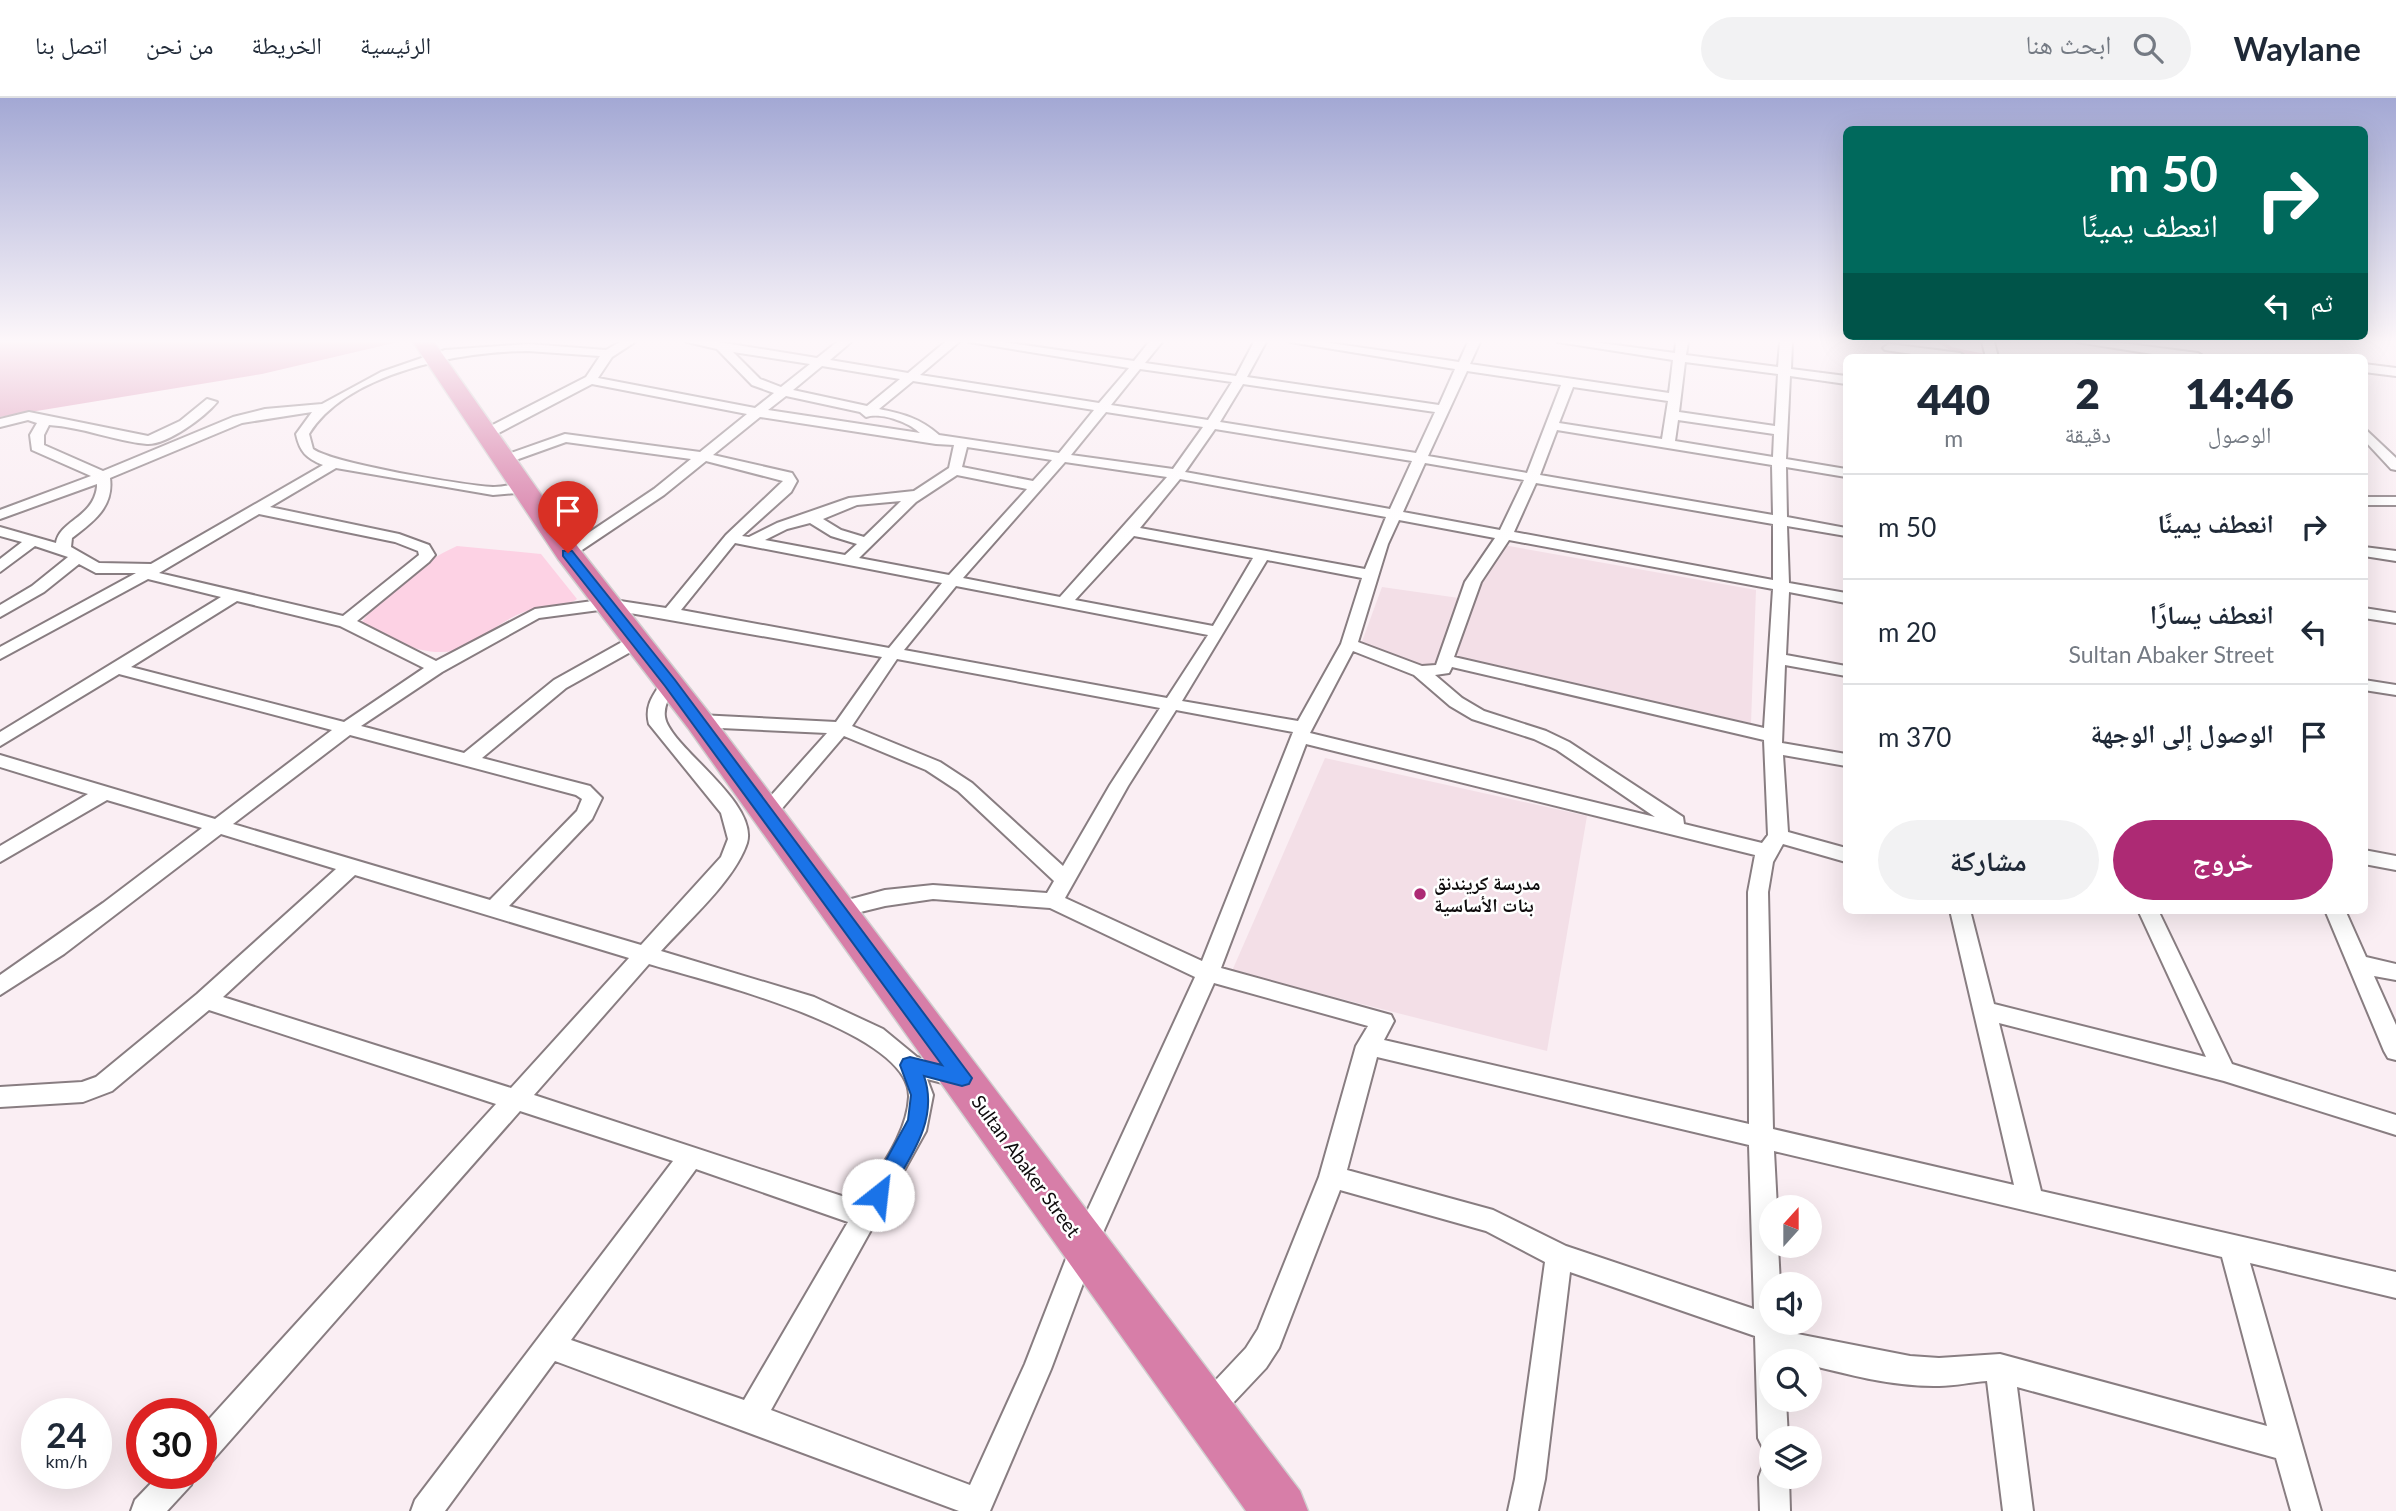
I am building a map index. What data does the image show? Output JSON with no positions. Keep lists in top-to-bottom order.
{
  "streets": {
    "highway": ["Sultan Abaker Street"]
  },
  "places": ["مدرسة كريندنق بنات الأساسية"],
  "north": "top",
  "page": {
    "header": "Waylane",
    "search": "ابحث هنا",
    "nav": [
      "الرئيسية",
      "الخريطة",
      "من نحن",
      "اتصل بنا"
    ],
    "turn": ["50 m", "انعطف يمينًا"],
    "then": "ثم",
    "eta": [
      "14:46",
      "الوصول",
      "2",
      "دقيقة",
      "440",
      "m"
    ],
    "list": [
      {
        "name": "انعطف يمينًا",
        "value": "50 m"
      },
      {
        "name": "انعطف يسارًا",
        "note": "Sultan Abaker Street",
        "value": "20 m"
      },
      {
        "name": "الوصول إلى الوجهة",
        "value": "370 m"
      }
    ],
    "buttons": ["خروج", "مشاركة"],
    "speed": "24 km/h",
    "limit": "30"
  }
}
